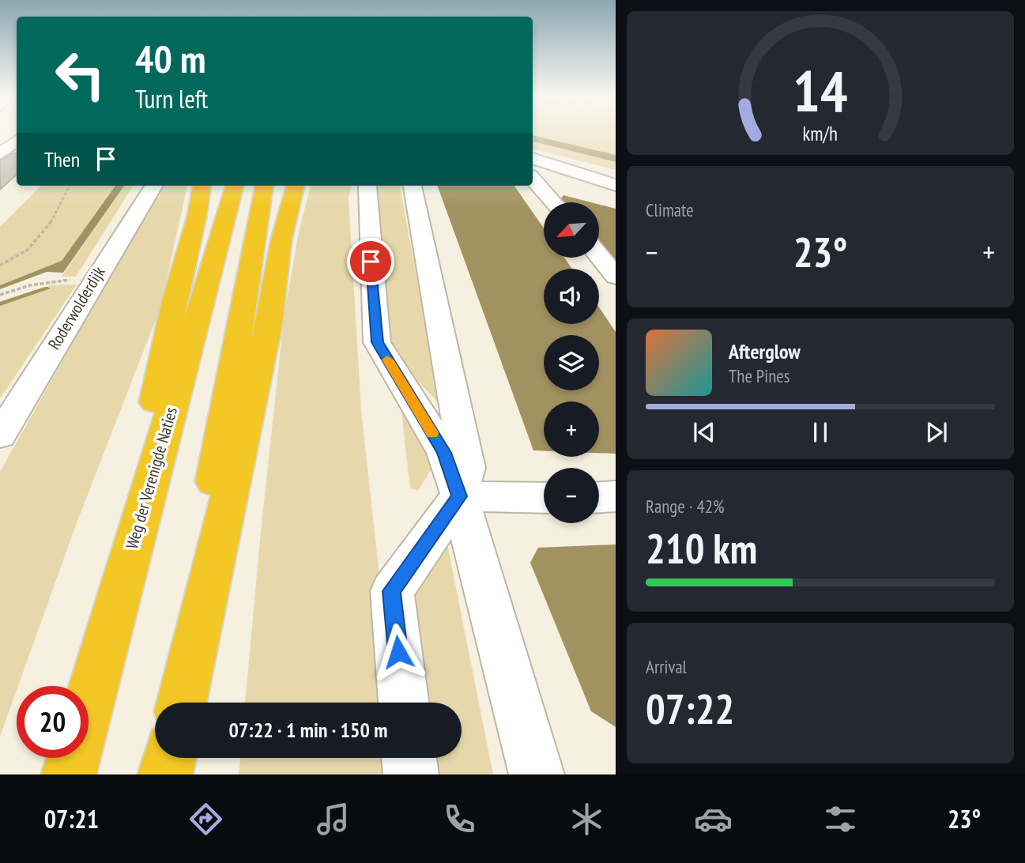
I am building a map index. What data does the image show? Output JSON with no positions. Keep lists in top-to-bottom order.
{
  "streets": {
    "highway": ["Weg der Verenigde Naties"],
    "street": ["Roderwolderdijk"]
  },
  "north": "bottom left",
  "page": {
    "turn": ["40 m", "Turn left"],
    "then": "Then",
    "tile": [
      "Climate",
      ["Range · 42%", "210 km"],
      ["Arrival", "07:22"]
    ],
    "map_buttons": ["+", "−"],
    "heat": ["−", "23°", "+"],
    "song": ["Afterglow", "The Pines"],
    "limit": "20",
    "trip": "07:22 · 1 min · 150 m",
    "tabs": ["07:21", "23°"],
    "gauge": ["14", "km/h"]
  }
}
